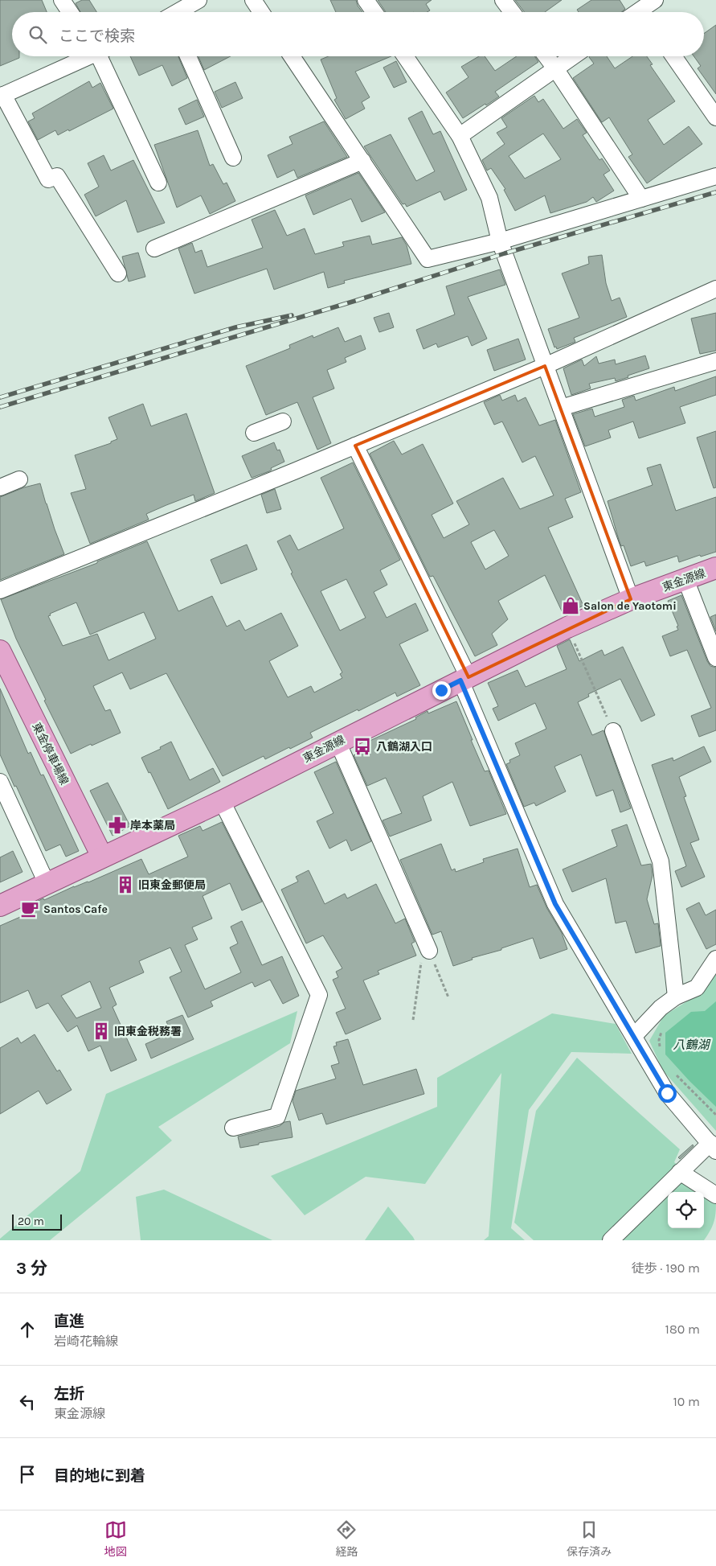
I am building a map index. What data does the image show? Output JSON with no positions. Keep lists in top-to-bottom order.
{
  "streets": {
    "main road": ["東金源線", "東金停車場線"]
  },
  "crossings": [
    ["東金源線", "東金停車場線"]
  ],
  "water": ["八鶴湖"],
  "places": {
    "shop": ["Salon de Yaotomi"],
    "bus stop": ["八鶴湖入口"],
    "pharmacy": ["岸本薬局"],
    "building": ["旧東金郵便局", "旧東金税務署"],
    "cafe": ["Santos Cafe"]
  },
  "scale_bar": "20 m",
  "page": {
    "search": "ここで検索",
    "scale": "20 m",
    "heading": ["3 分", "徒歩 · 190 m"],
    "list": [
      ["直進", "岩崎花輪線", "180 m"],
      ["左折", "東金源線", "10 m"],
      "目的地に到着"
    ],
    "nav": ["地図", "経路", "保存済み"]
  }
}
